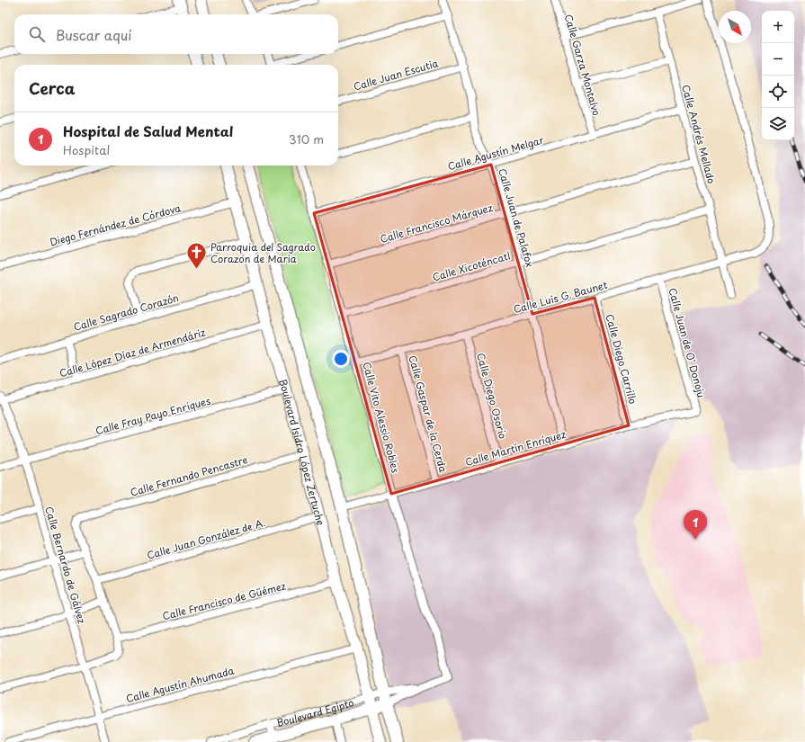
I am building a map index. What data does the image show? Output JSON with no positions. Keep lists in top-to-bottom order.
{
  "streets": {
    "main road": ["Boulevard Isidro López Zertuche", "Boulevard Egipto"],
    "street": [
      "Calle Garza Montalvo",
      "Calle Juan Escutia",
      "Calle Andrés Mellado",
      "Calle Agustín Melgar",
      "Calle Juan de Palafox",
      "Calle Francisco Márquez",
      "Diego Fernández de Córdova",
      "Calle Xicoténcatl",
      "Calle Luis G. Baunet",
      "Calle Sagrado Corazón",
      "Calle Juan de O' Donoju",
      "Calle López Díaz de Armendáriz",
      "Calle Diego Carrillo",
      "Calle Diego Osorio",
      "Calle Gaspar de la Cerda",
      "Calle Fray Payo Enriques",
      "Calle Vito Alessio Robles",
      "Calle Martín Enríquez",
      "Calle Fernando Pencastre",
      "Calle Juan González de A.",
      "Calle Bernardo de Gálvez",
      "Calle Francisco de Güémez",
      "Calle Agustín Ahumada"
    ]
  },
  "crossings": [
    ["Calle Garza Montalvo", "Calle Agustín Melgar"],
    ["Calle Juan Escutia", "Calle Juan de Palafox"],
    ["Calle Andrés Mellado", "Calle Agustín Melgar"],
    ["Calle Andrés Mellado", "Calle Francisco Márquez"],
    ["Calle Andrés Mellado", "Calle Xicoténcatl"],
    ["Calle Andrés Mellado", "Calle Luis G. Baunet"],
    ["Calle Agustín Melgar", "Calle Juan de Palafox"],
    ["Calle Agustín Melgar", "Calle Vito Alessio Robles"],
    ["Calle Juan de Palafox", "Calle Francisco Márquez"],
    ["Calle Juan de Palafox", "Calle Xicoténcatl"],
    ["Calle Juan de Palafox", "Calle Luis G. Baunet"],
    ["Calle Juan de Palafox", "Calle Martín Enríquez"],
    ["Calle Francisco Márquez", "Calle Vito Alessio Robles"],
    ["Diego Fernández de Córdova", "Boulevard Isidro López Zertuche"],
    ["Calle Xicoténcatl", "Calle Vito Alessio Robles"],
    ["Calle Luis G. Baunet", "Calle Juan de O' Donoju"],
    ["Calle Luis G. Baunet", "Calle Diego Carrillo"],
    ["Calle Luis G. Baunet", "Calle Diego Osorio"],
    ["Calle Luis G. Baunet", "Calle Gaspar de la Cerda"],
    ["Calle Luis G. Baunet", "Calle Vito Alessio Robles"],
    ["Calle Sagrado Corazón", "Boulevard Isidro López Zertuche"],
    ["Calle Juan de O' Donoju", "Calle Martín Enríquez"],
    ["Calle López Díaz de Armendáriz", "Boulevard Isidro López Zertuche"],
    ["Calle López Díaz de Armendáriz", "Calle Bernardo de Gálvez"],
    ["Calle Diego Carrillo", "Calle Martín Enríquez"],
    ["Calle Diego Osorio", "Calle Martín Enríquez"],
    ["Calle Gaspar de la Cerda", "Calle Martín Enríquez"],
    ["Calle Fray Payo Enriques", "Boulevard Isidro López Zertuche"],
    ["Calle Fray Payo Enriques", "Calle Bernardo de Gálvez"],
    ["Calle Vito Alessio Robles", "Calle Martín Enríquez"],
    ["Calle Vito Alessio Robles", "Boulevard Egipto"],
    ["Boulevard Isidro López Zertuche", "Calle Fernando Pencastre"],
    ["Boulevard Isidro López Zertuche", "Calle Juan González de A."],
    ["Boulevard Isidro López Zertuche", "Calle Francisco de Güémez"],
    ["Boulevard Isidro López Zertuche", "Calle Agustín Ahumada"],
    ["Boulevard Isidro López Zertuche", "Boulevard Egipto"],
    ["Calle Bernardo de Gálvez", "Calle Agustín Ahumada"]
  ],
  "places": {
    "church": ["Parroquia del Sagrado Corazon de Maria"]
  },
  "north": "bottom right",
  "page": {
    "map_buttons": ["+", "−"],
    "search": "Buscar aquí",
    "heading": "Cerca",
    "list": [
      {
        "mark": "1",
        "name": "Hospital de Salud Mental",
        "note": "Hospital",
        "value": "310 m"
      }
    ],
    "pins": "1"
  }
}
